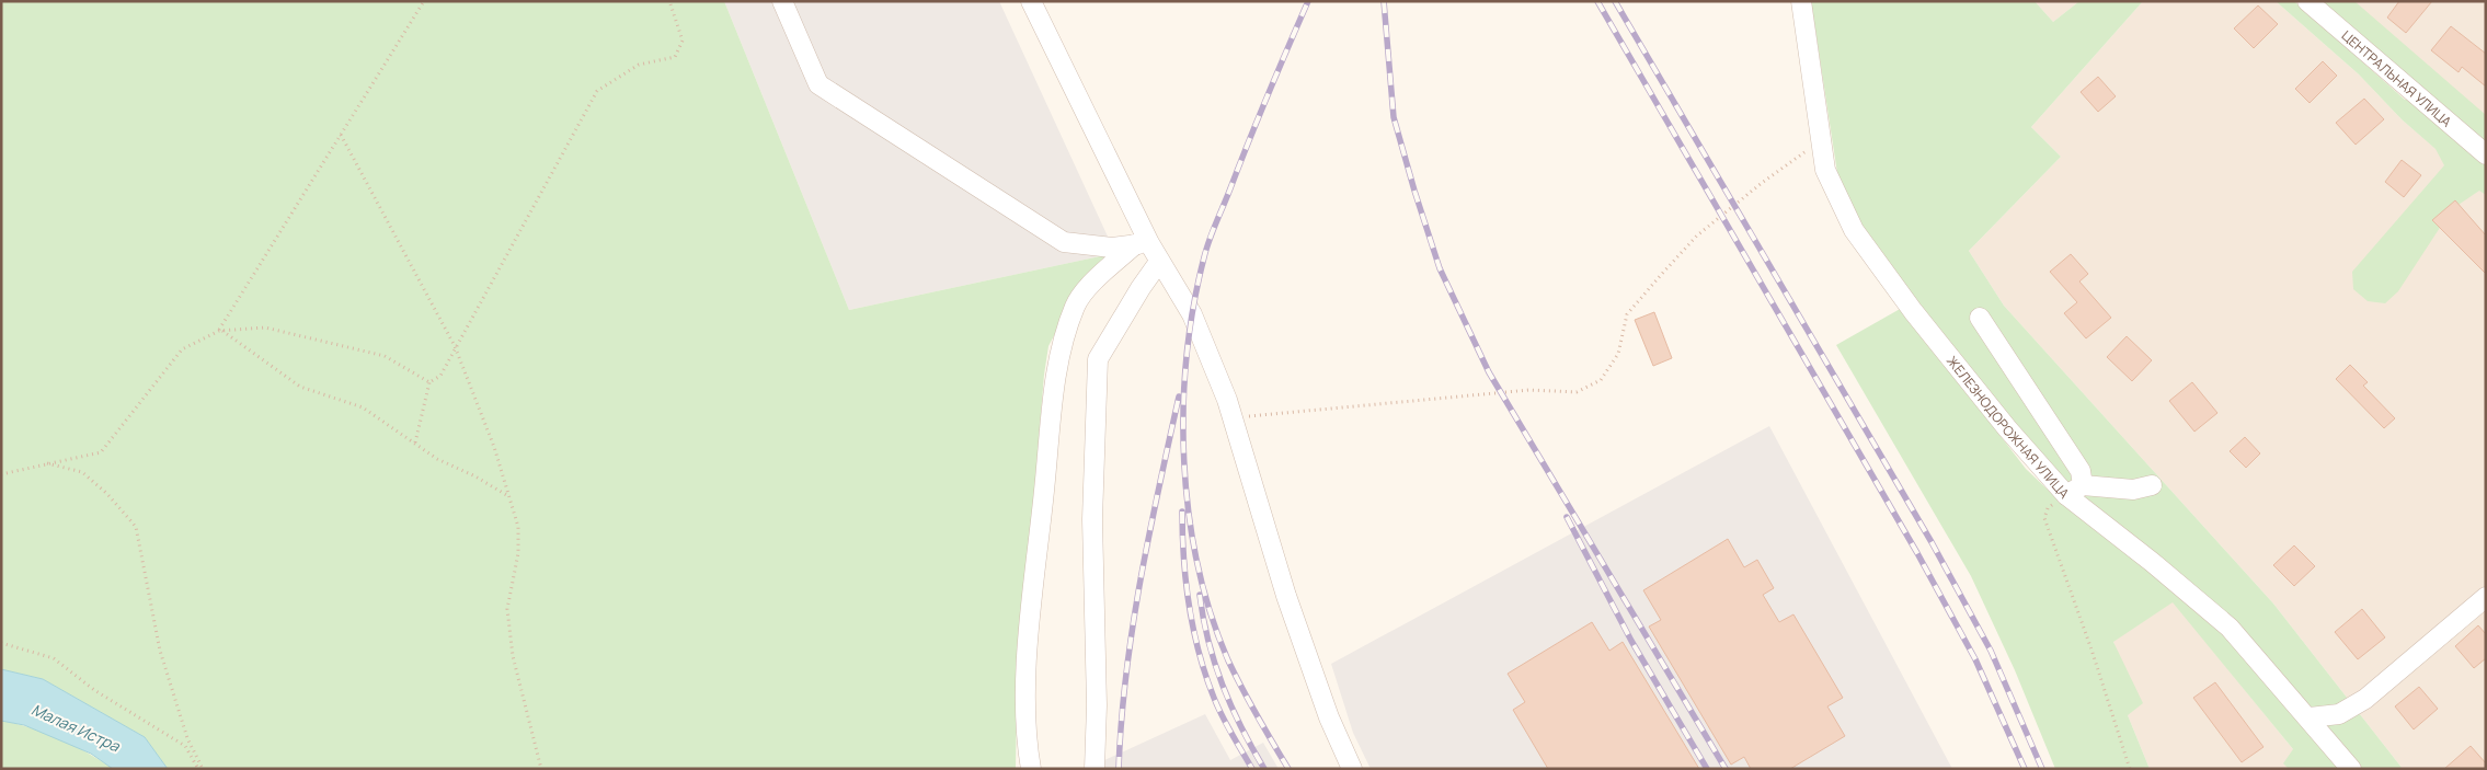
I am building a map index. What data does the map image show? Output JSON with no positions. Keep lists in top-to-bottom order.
{
  "streets": {
    "street": ["ЦЕНТРАЛЬНАЯ УЛИЦА", "ЖЕЛЕЗНОДОРОЖНАЯ УЛИЦА"]
  },
  "water": ["Малая Истра"]
}
